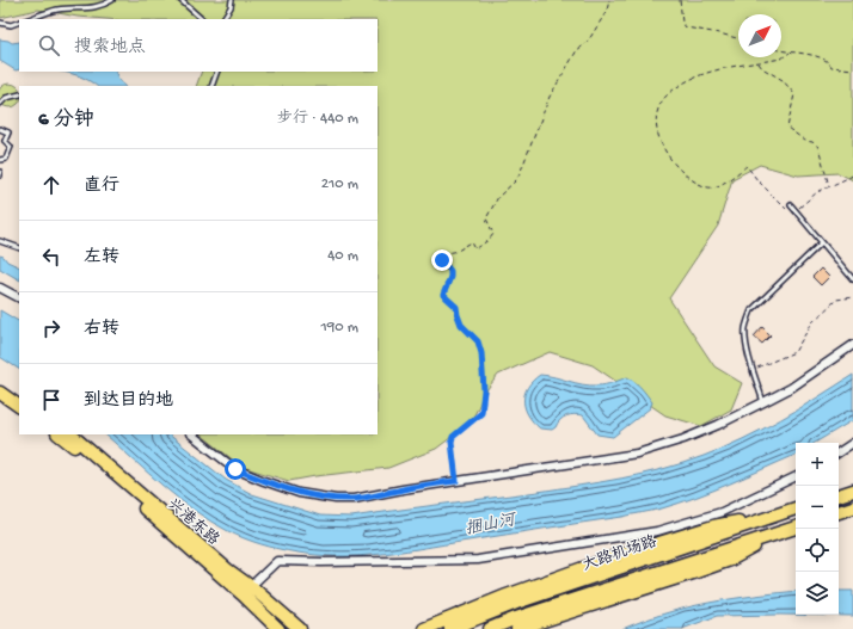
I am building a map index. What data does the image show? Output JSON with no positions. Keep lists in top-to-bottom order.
{
  "streets": {
    "main road": ["兴港东路", "大路机场路"]
  },
  "water": ["捆山河"],
  "north": "top right",
  "page": {
    "search": "搜索地点",
    "heading": ["6 分钟", "步行 · 440 m"],
    "list": [
      ["直行", "210 m"],
      ["左转", "40 m"],
      ["右转", "190 m"],
      "到达目的地"
    ],
    "map_buttons": ["+", "−"]
  }
}
